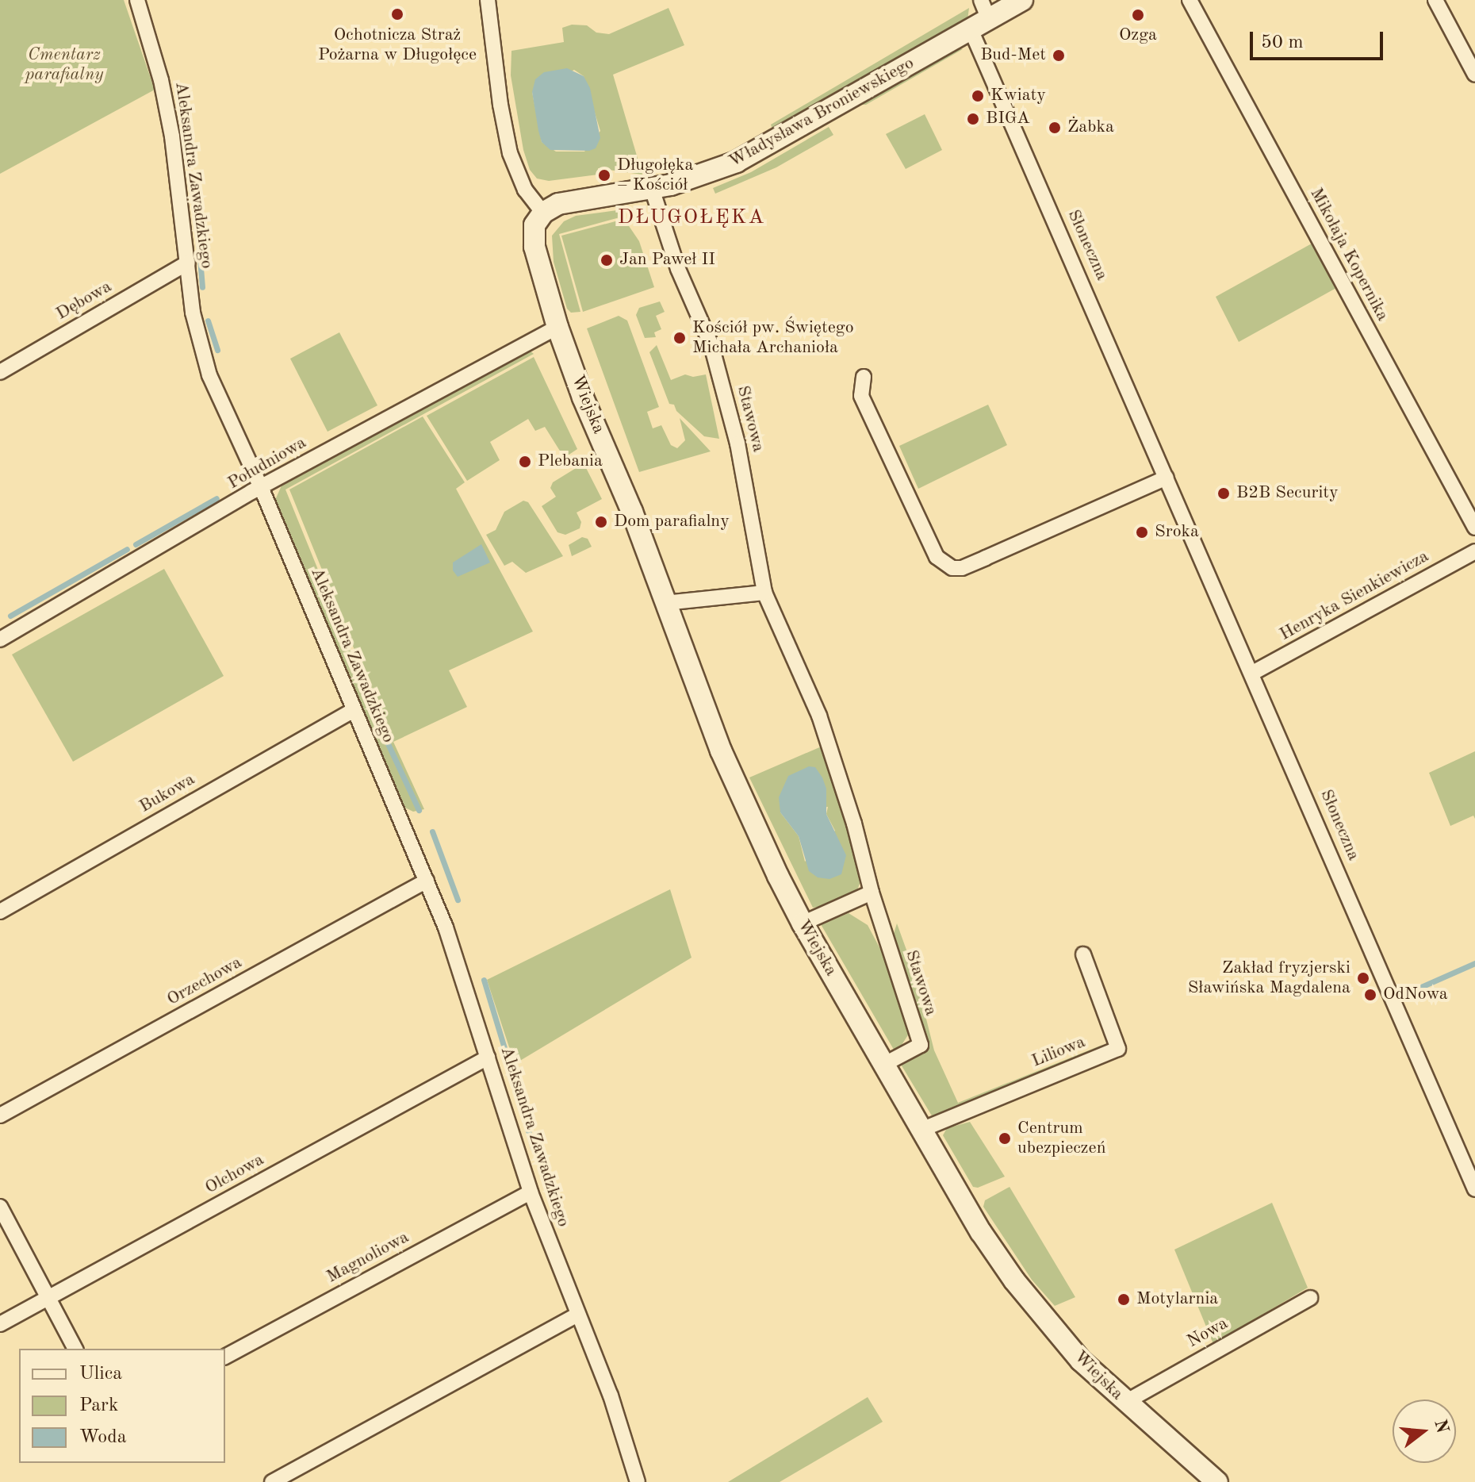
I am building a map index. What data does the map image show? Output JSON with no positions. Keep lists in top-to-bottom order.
{
  "streets": {
    "street": [
      "Władysława Broniewskiego",
      "Aleksandra Zawadzkiego",
      "Słoneczna",
      "Mikołaja Kopernika",
      "Dębowa",
      "Wiejska",
      "Stawowa",
      "Południowa",
      "Henryka Sienkiewicza",
      "Bukowa",
      "Orzechowa",
      "Liliowa",
      "Olchowa",
      "Magnoliowa",
      "Nowa"
    ]
  },
  "crossings": [
    ["Władysława Broniewskiego", "Słoneczna"],
    ["Władysława Broniewskiego", "Stawowa"],
    ["Aleksandra Zawadzkiego", "Dębowa"],
    ["Aleksandra Zawadzkiego", "Południowa"],
    ["Aleksandra Zawadzkiego", "Bukowa"],
    ["Aleksandra Zawadzkiego", "Orzechowa"],
    ["Aleksandra Zawadzkiego", "Olchowa"],
    ["Aleksandra Zawadzkiego", "Magnoliowa"],
    ["Słoneczna", "Henryka Sienkiewicza"],
    ["Wiejska", "Stawowa"],
    ["Wiejska", "Południowa"],
    ["Wiejska", "Liliowa"],
    ["Wiejska", "Nowa"]
  ],
  "districts": ["DŁUGOŁĘKA"],
  "parks": ["Cmentarz parafialny"],
  "places": [
    "Ochotnicza Straż Pożarna w Długołęce",
    "Ozga",
    "Bud-Met",
    "Kwiaty",
    "BIGA",
    "Żabka",
    "Długołęka – Kościół",
    "Jan Paweł II",
    "Kościół pw. Świętego Michała Archanioła",
    "Plebania",
    "B2B Security",
    "Dom parafialny",
    "Sroka",
    "Zakład fryzjerski Sławińska Magdalena",
    "OdNowa",
    "Centrum ubezpieczeń",
    "Motylarnia"
  ],
  "legend": ["Ulica", "Park", "Woda"],
  "scale_bar": "50 m",
  "north": "right"
}
